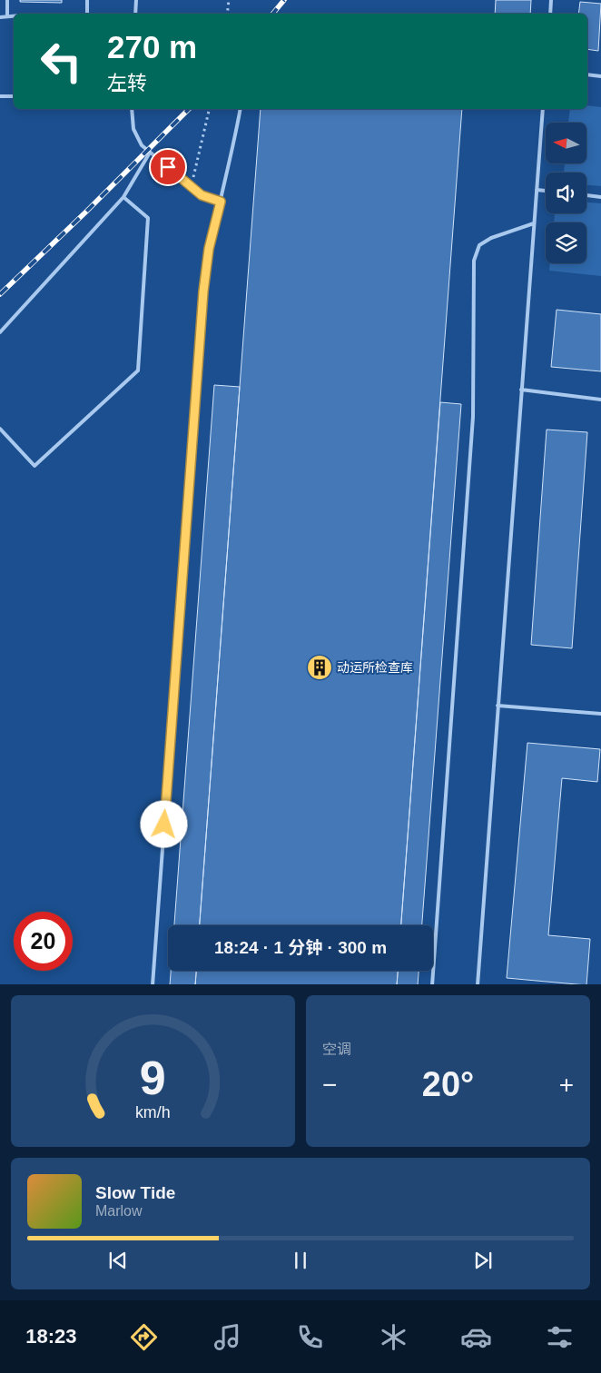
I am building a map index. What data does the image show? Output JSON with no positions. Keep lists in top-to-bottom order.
{
  "places": {
    "building": ["动运所检查库"]
  },
  "north": "left",
  "page": {
    "turn": ["270 m", "左转"],
    "limit": "20",
    "trip": "18:24 · 1 分钟 · 300 m",
    "tile": "空调",
    "heat": ["−", "20°", "+"],
    "song": ["Slow Tide", "Marlow"],
    "tabs": "18:23",
    "gauge": ["9", "km/h"]
  }
}
